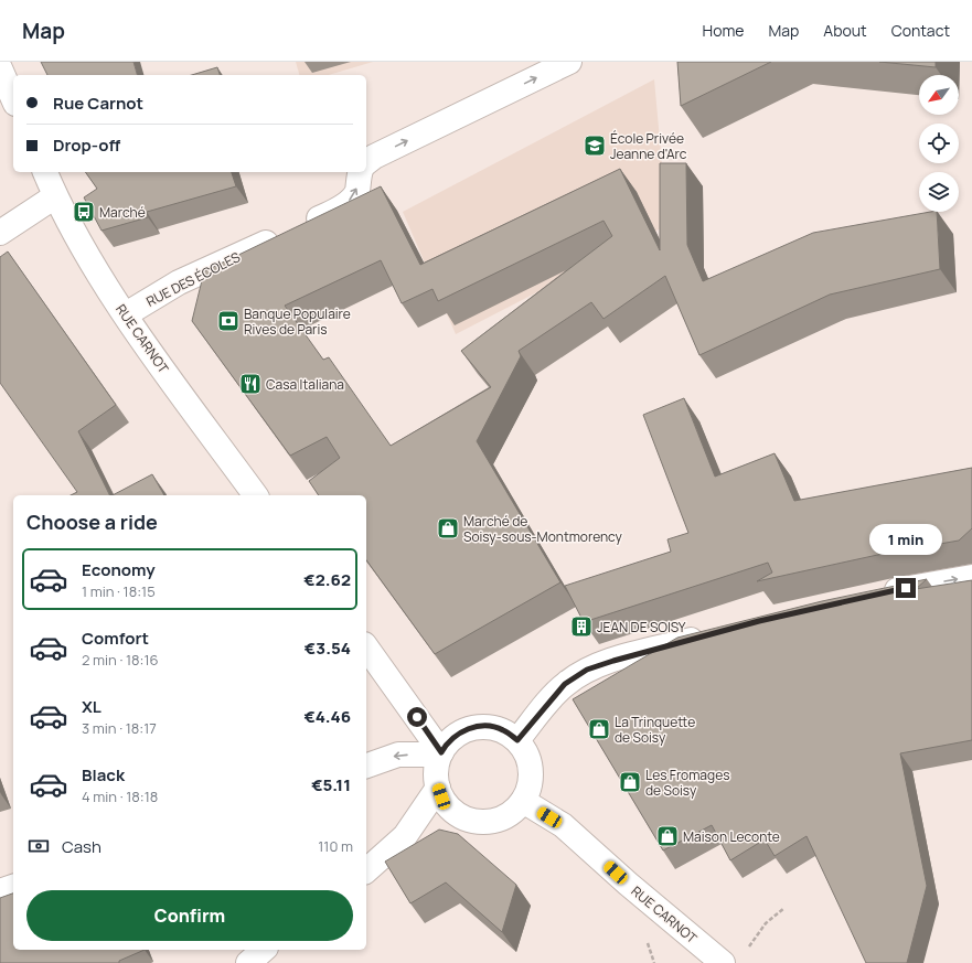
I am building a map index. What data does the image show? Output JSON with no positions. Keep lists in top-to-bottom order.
{
  "streets": {
    "street": ["RUE DES ÉCOLES", "RUE CARNOT"]
  },
  "crossings": [
    ["RUE DES ÉCOLES", "RUE CARNOT"]
  ],
  "one_way": ["RUE DES ÉCOLES"],
  "places": {
    "school or university": ["École Privée Jeanne d'Arc"],
    "bus stop": ["Marché"],
    "bank": ["Banque Populaire Rives de Paris"],
    "restaurant": ["Casa Italiana"],
    "shop": [
      "Marché de Soisy-sous-Montmorency",
      "La Trinquette de Soisy",
      "Les Fromages de Soisy",
      "Maison Leconte"
    ],
    "building": ["JEAN DE SOISY"]
  },
  "north": "bottom left",
  "page": {
    "header": "Map",
    "nav": [
      "Home",
      "Map",
      "About",
      "Contact"
    ],
    "banner": ["Rue Carnot", "Drop-off"],
    "heading": "Choose a ride",
    "bubble": "1 min",
    "list": [
      {
        "name": "Economy",
        "note": "1 min · 18:15",
        "value": "€2.62"
      },
      {
        "name": "Comfort",
        "note": "2 min · 18:16",
        "value": "€3.54"
      },
      {
        "name": "XL",
        "note": "3 min · 18:17",
        "value": "€4.46"
      },
      {
        "name": "Black",
        "note": "4 min · 18:18",
        "value": "€5.11"
      }
    ],
    "pay": ["Cash", "110 m"],
    "buttons": "Confirm"
  }
}
